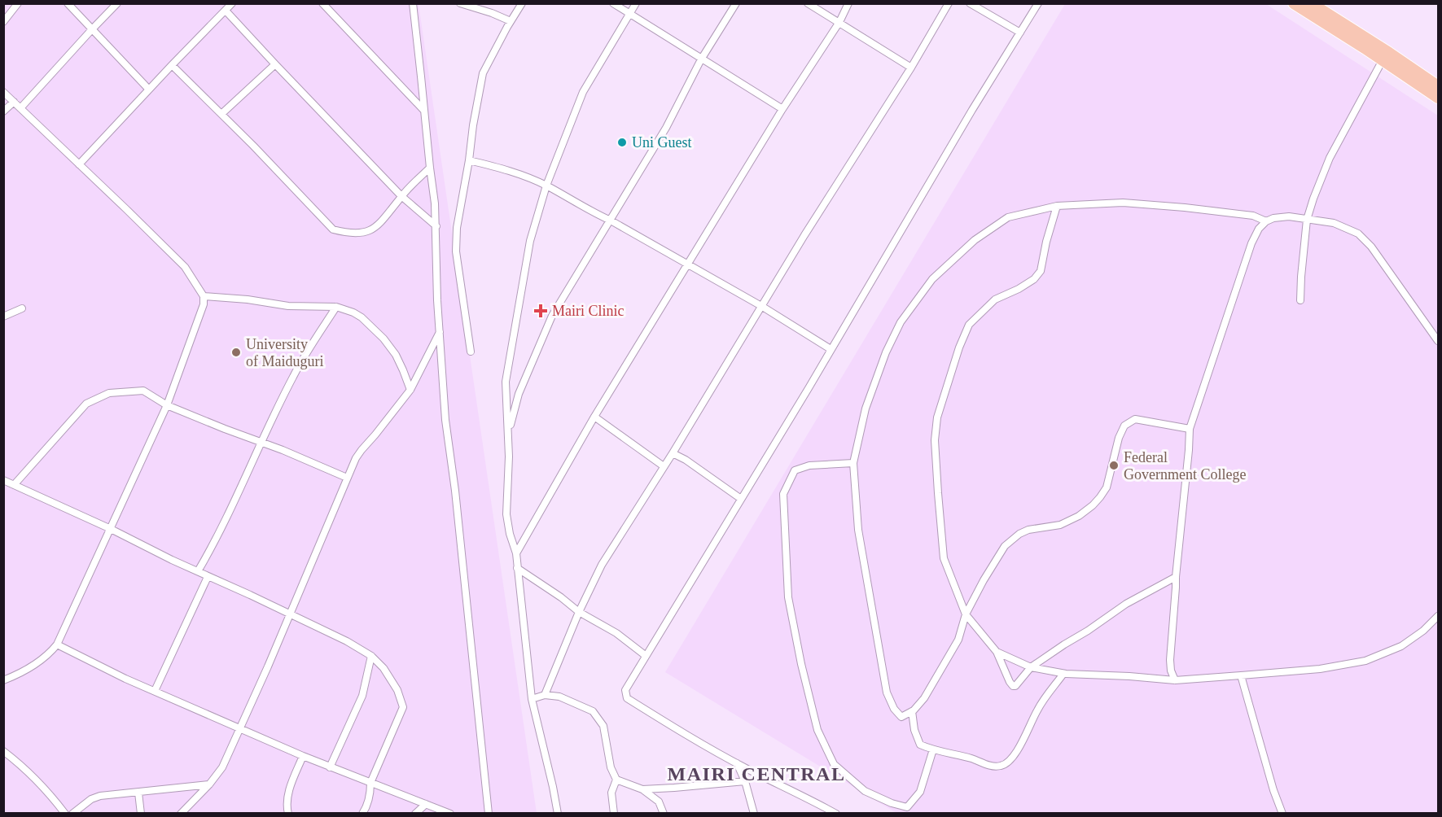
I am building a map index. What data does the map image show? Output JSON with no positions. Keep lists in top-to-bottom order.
{
  "districts": ["MAIRI CENTRAL"],
  "places": {
    "other": ["Uni Guest", "University of Maiduguri", "Federal Government College"],
    "health": ["Mairi Clinic"]
  }
}
